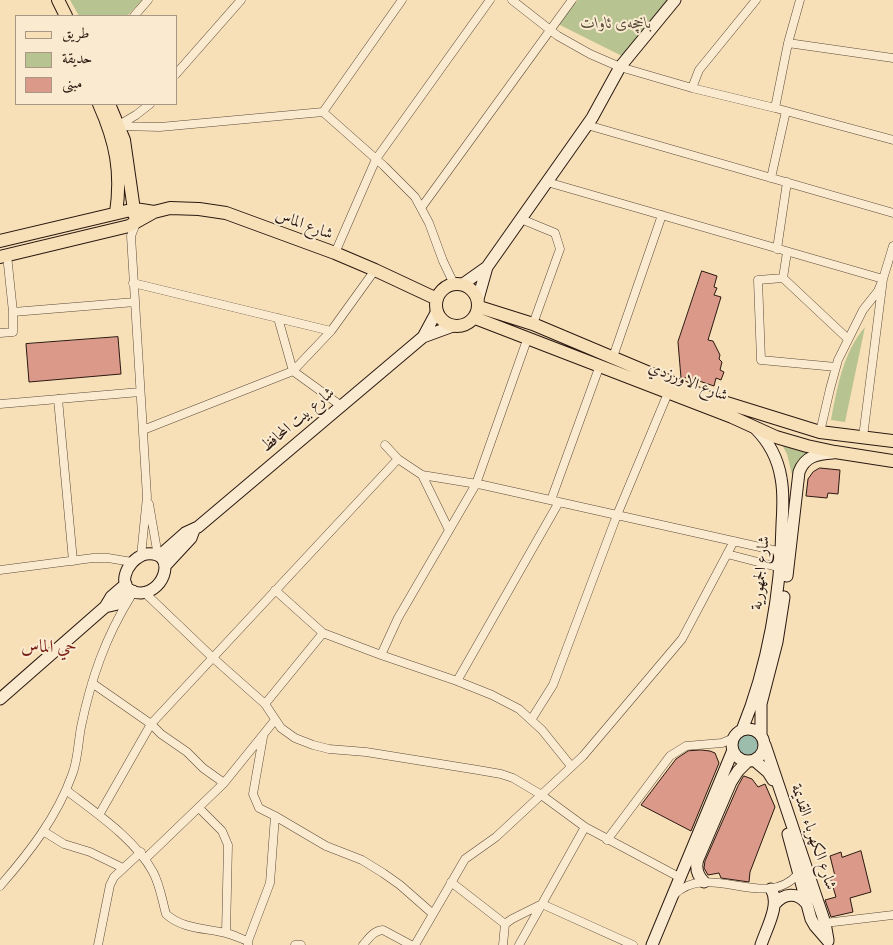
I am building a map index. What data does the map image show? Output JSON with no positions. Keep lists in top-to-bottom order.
{
  "streets": {
    "main road": ["شارع الماس", "شارع الاورزدي"],
    "street": ["شارع بيت المحافظ", "شارع الجمهورية", "شارع الكهرباء القديمة"]
  },
  "crossings": [
    ["شارع الماس", "شارع الاورزدي"],
    ["شارع الماس", "شارع بيت المحافظ"],
    ["شارع الاورزدي", "شارع بيت المحافظ"],
    ["شارع الاورزدي", "شارع الجمهورية"],
    ["شارع الجمهورية", "شارع الكهرباء القديمة"]
  ],
  "districts": ["حي الماس"],
  "parks": ["باخچەی ئاوات"],
  "legend": ["طريق", "حديقة", "مبنى"]
}
